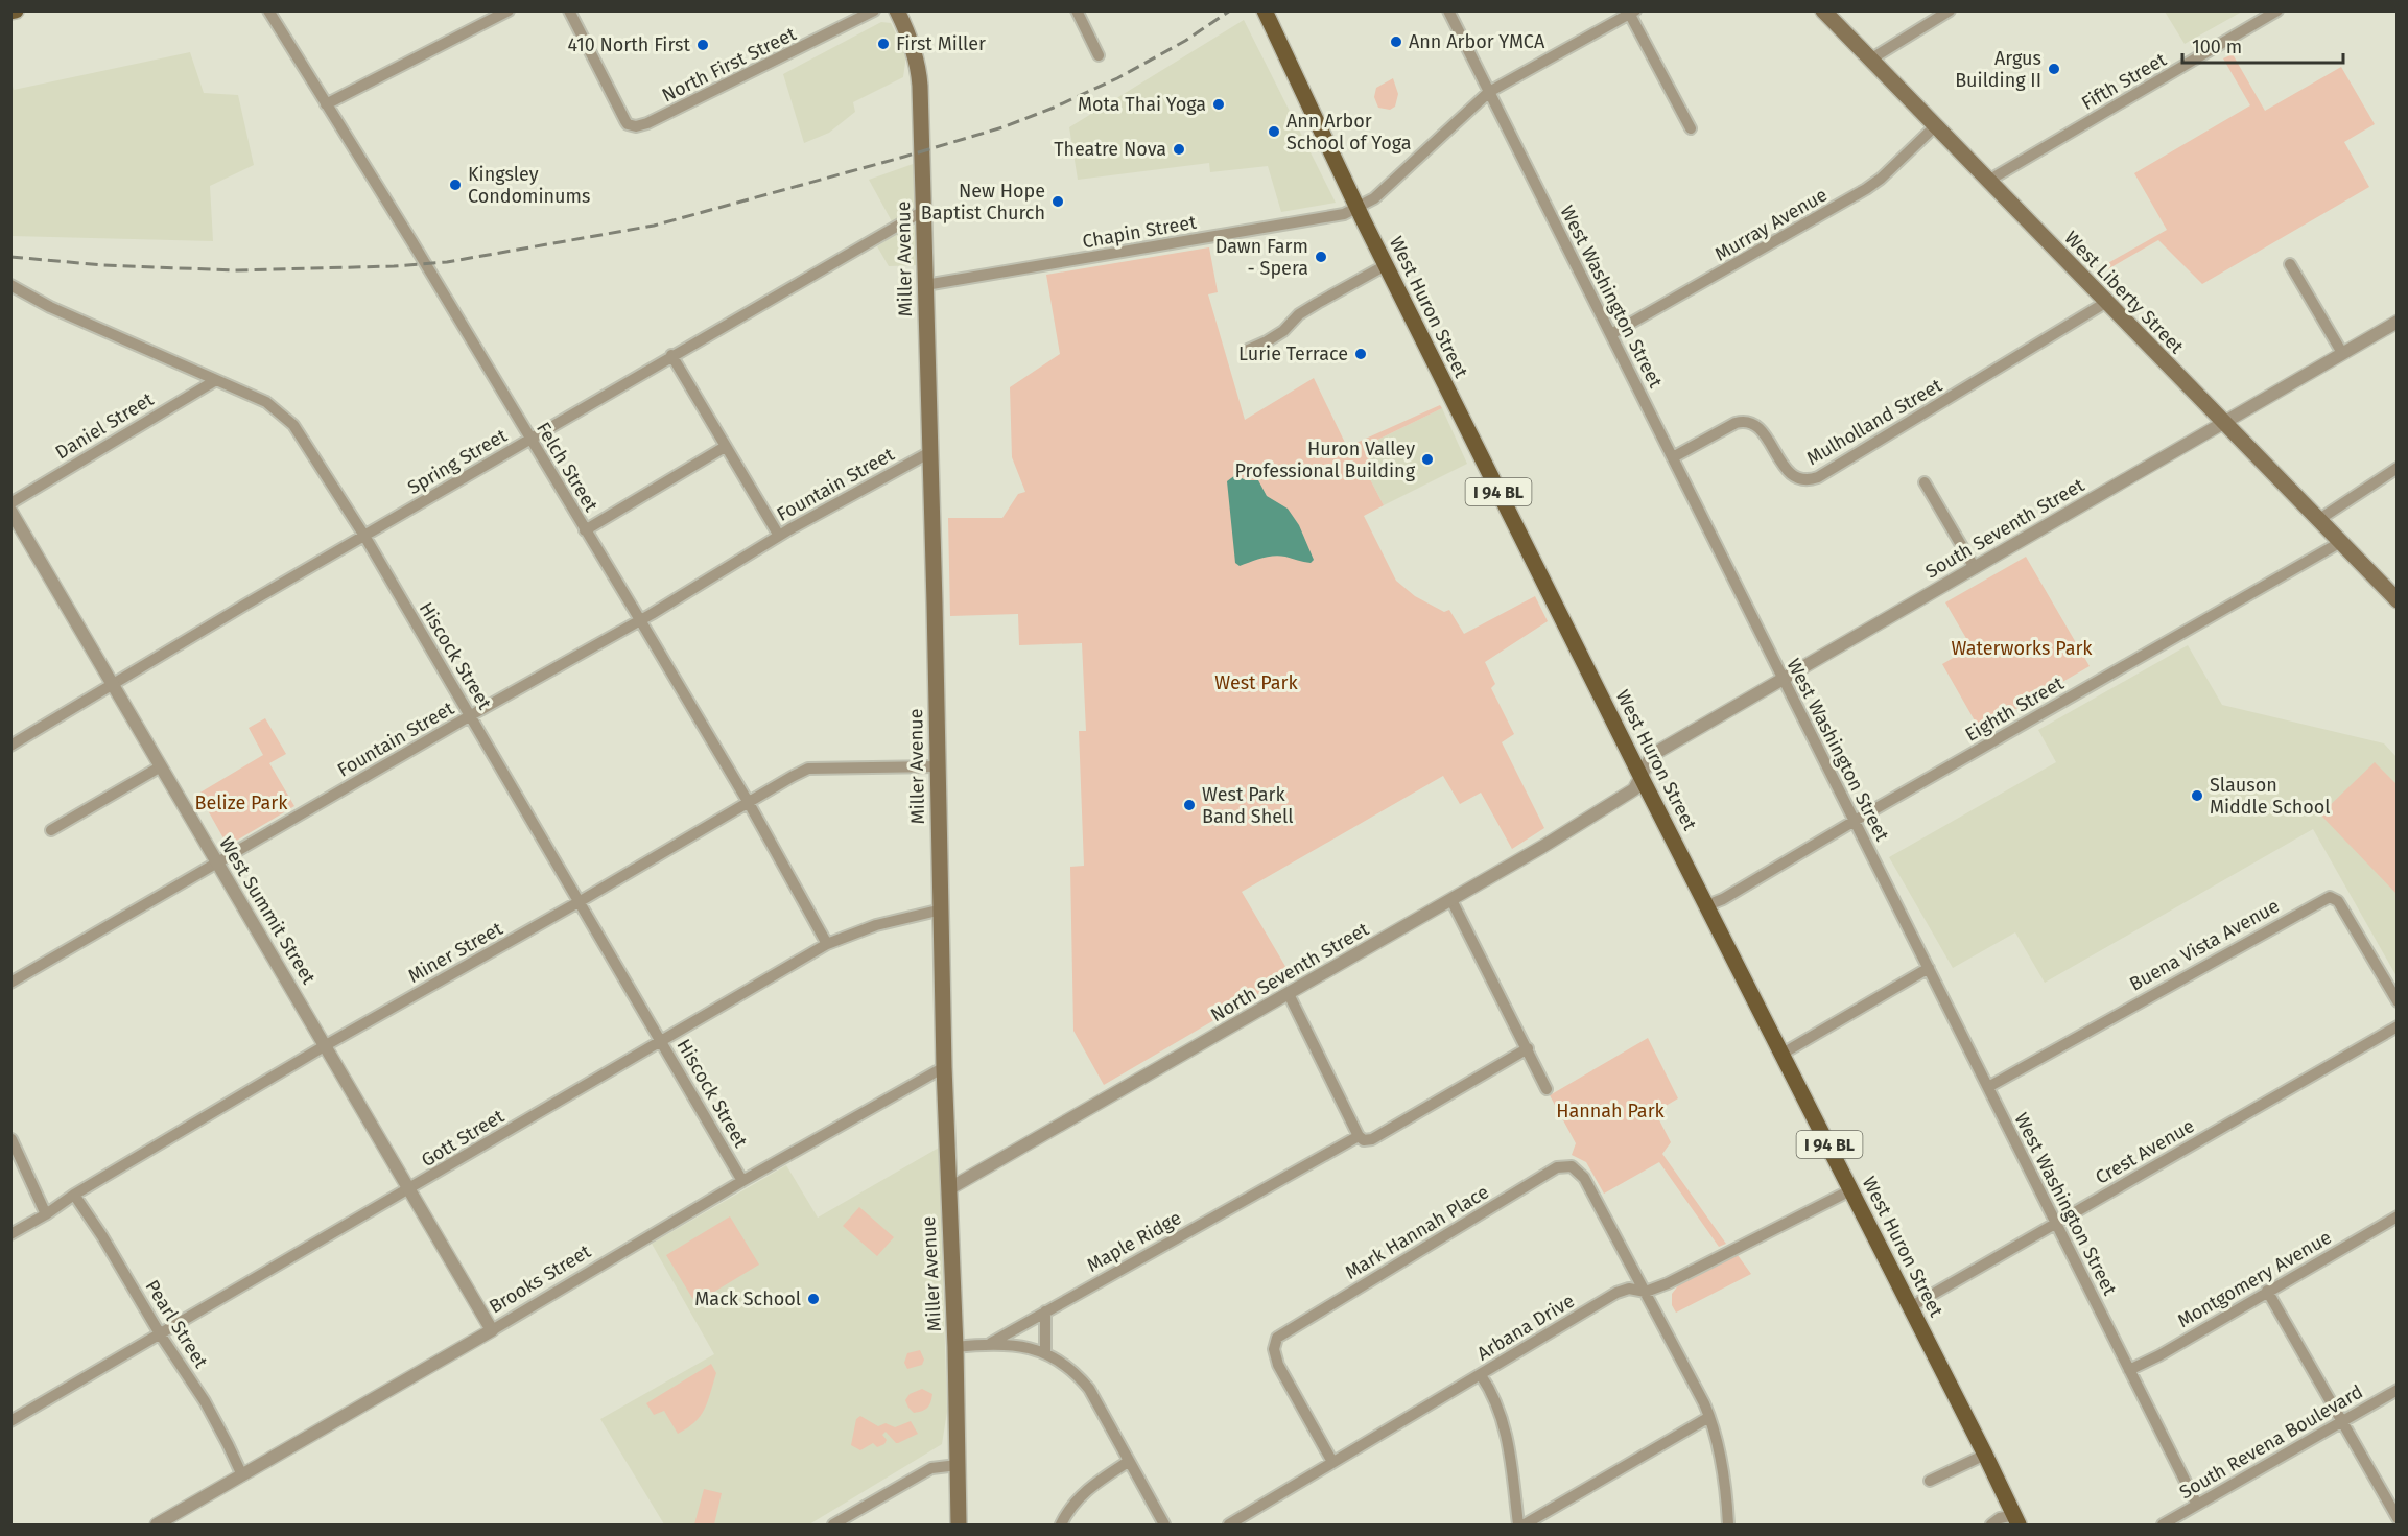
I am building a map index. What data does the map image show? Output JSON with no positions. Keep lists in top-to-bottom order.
{
  "streets": {
    "main road": [
      "Miller Avenue",
      "West Liberty Street",
      "West Huron Street",
      "I 94 BL"
    ],
    "street": [
      "North First Street",
      "Fifth Street",
      "Murray Avenue",
      "Chapin Street",
      "West Washington Street",
      "Mulholland Street",
      "Daniel Street",
      "Spring Street",
      "Felch Street",
      "Fountain Street",
      "South Seventh Street",
      "Hiscock Street",
      "Eighth Street",
      "West Summit Street",
      "Buena Vista Avenue",
      "Miner Street",
      "North Seventh Street",
      "Gott Street",
      "Crest Avenue",
      "Mark Hannah Place",
      "Maple Ridge",
      "Brooks Street",
      "Montgomery Avenue",
      "Pearl Street",
      "Arbana Drive",
      "South Revena Boulevard"
    ]
  },
  "crossings": [
    ["Fifth Street", "West Liberty Street"],
    ["Murray Avenue", "West Liberty Street"],
    ["Murray Avenue", "West Washington Street"],
    ["Chapin Street", "Miller Avenue"],
    ["Chapin Street", "West Washington Street"],
    ["Chapin Street", "West Huron Street"],
    ["Miller Avenue", "Spring Street"],
    ["Miller Avenue", "Fountain Street"],
    ["Miller Avenue", "Miner Street"],
    ["Miller Avenue", "North Seventh Street"],
    ["Miller Avenue", "Gott Street"],
    ["Miller Avenue", "Brooks Street"],
    ["West Liberty Street", "Mulholland Street"],
    ["West Liberty Street", "South Seventh Street"],
    ["West Liberty Street", "Eighth Street"],
    ["West Washington Street", "Mulholland Street"],
    ["West Washington Street", "South Seventh Street"],
    ["West Washington Street", "Eighth Street"],
    ["West Washington Street", "Buena Vista Avenue"],
    ["West Washington Street", "Crest Avenue"],
    ["West Washington Street", "Montgomery Avenue"],
    ["West Washington Street", "South Revena Boulevard"],
    ["West Huron Street", "South Seventh Street"],
    ["West Huron Street", "Eighth Street"],
    ["West Huron Street", "North Seventh Street"],
    ["West Huron Street", "Crest Avenue"],
    ["West Huron Street", "Arbana Drive"],
    ["Daniel Street", "Hiscock Street"],
    ["Spring Street", "Felch Street"],
    ["Spring Street", "Hiscock Street"],
    ["Spring Street", "West Summit Street"],
    ["Felch Street", "Fountain Street"],
    ["Felch Street", "Miner Street"],
    ["Felch Street", "Gott Street"],
    ["Fountain Street", "Hiscock Street"],
    ["Fountain Street", "West Summit Street"],
    ["South Seventh Street", "North Seventh Street"],
    ["Hiscock Street", "Miner Street"],
    ["Hiscock Street", "Gott Street"],
    ["Hiscock Street", "Brooks Street"],
    ["West Summit Street", "Miner Street"],
    ["West Summit Street", "Gott Street"],
    ["West Summit Street", "Brooks Street"],
    ["Miner Street", "Pearl Street"],
    ["Gott Street", "Pearl Street"],
    ["Mark Hannah Place", "Arbana Drive"],
    ["Brooks Street", "Pearl Street"]
  ],
  "parks": [
    "Waterworks Park",
    "West Park",
    "Belize Park",
    "Hannah Park"
  ],
  "places": [
    "Ann Arbor YMCA",
    "First Miller",
    "410 North First",
    "Argus Building II",
    "Mota Thai Yoga",
    "Ann Arbor School of Yoga",
    "Theatre Nova",
    "Kingsley Condominums",
    "New Hope Baptist Church",
    "Dawn Farm - Spera",
    "Lurie Terrace",
    "Huron Valley Professional Building",
    "Slauson Middle School",
    "West Park Band Shell",
    "Mack School"
  ],
  "scale_bar": "100 m"
}
